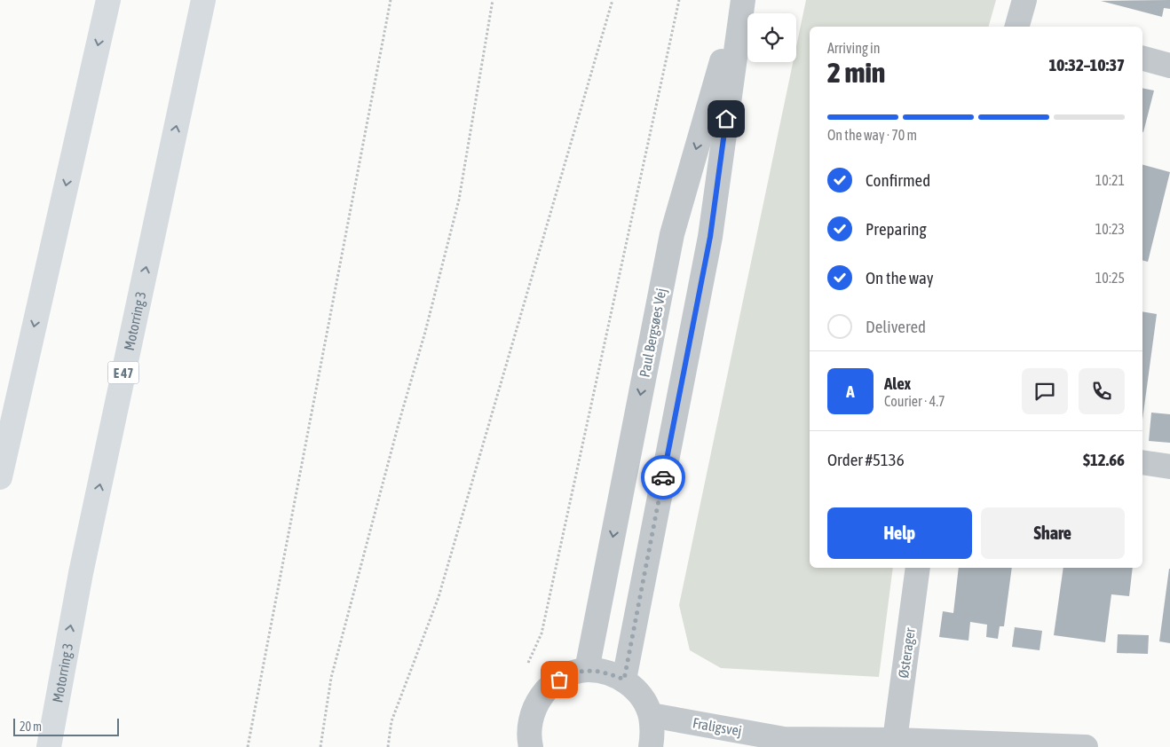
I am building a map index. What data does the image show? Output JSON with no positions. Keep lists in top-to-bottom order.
{
  "streets": {
    "highway": ["Motorring 3", "E 47"],
    "street": ["Paul Bergsøes Vej", "Østerager", "Fraligsvej"]
  },
  "crossings": [
    ["Østerager", "Fraligsvej"]
  ],
  "scale_bar": "20 m",
  "page": {
    "heading": ["2 min", "Arriving in", "10:32–10:37"],
    "panel": [
      "Alex",
      "Courier · 4.7",
      "Order #5136",
      "$12.66"
    ],
    "bar": "On the way · 70 m",
    "list": [
      ["Confirmed", "10:21"],
      ["Preparing", "10:23"],
      ["On the way", "10:25"],
      "Delivered"
    ],
    "round": "A",
    "buttons": ["Help", "Share"],
    "scale": "20 m"
  }
}
